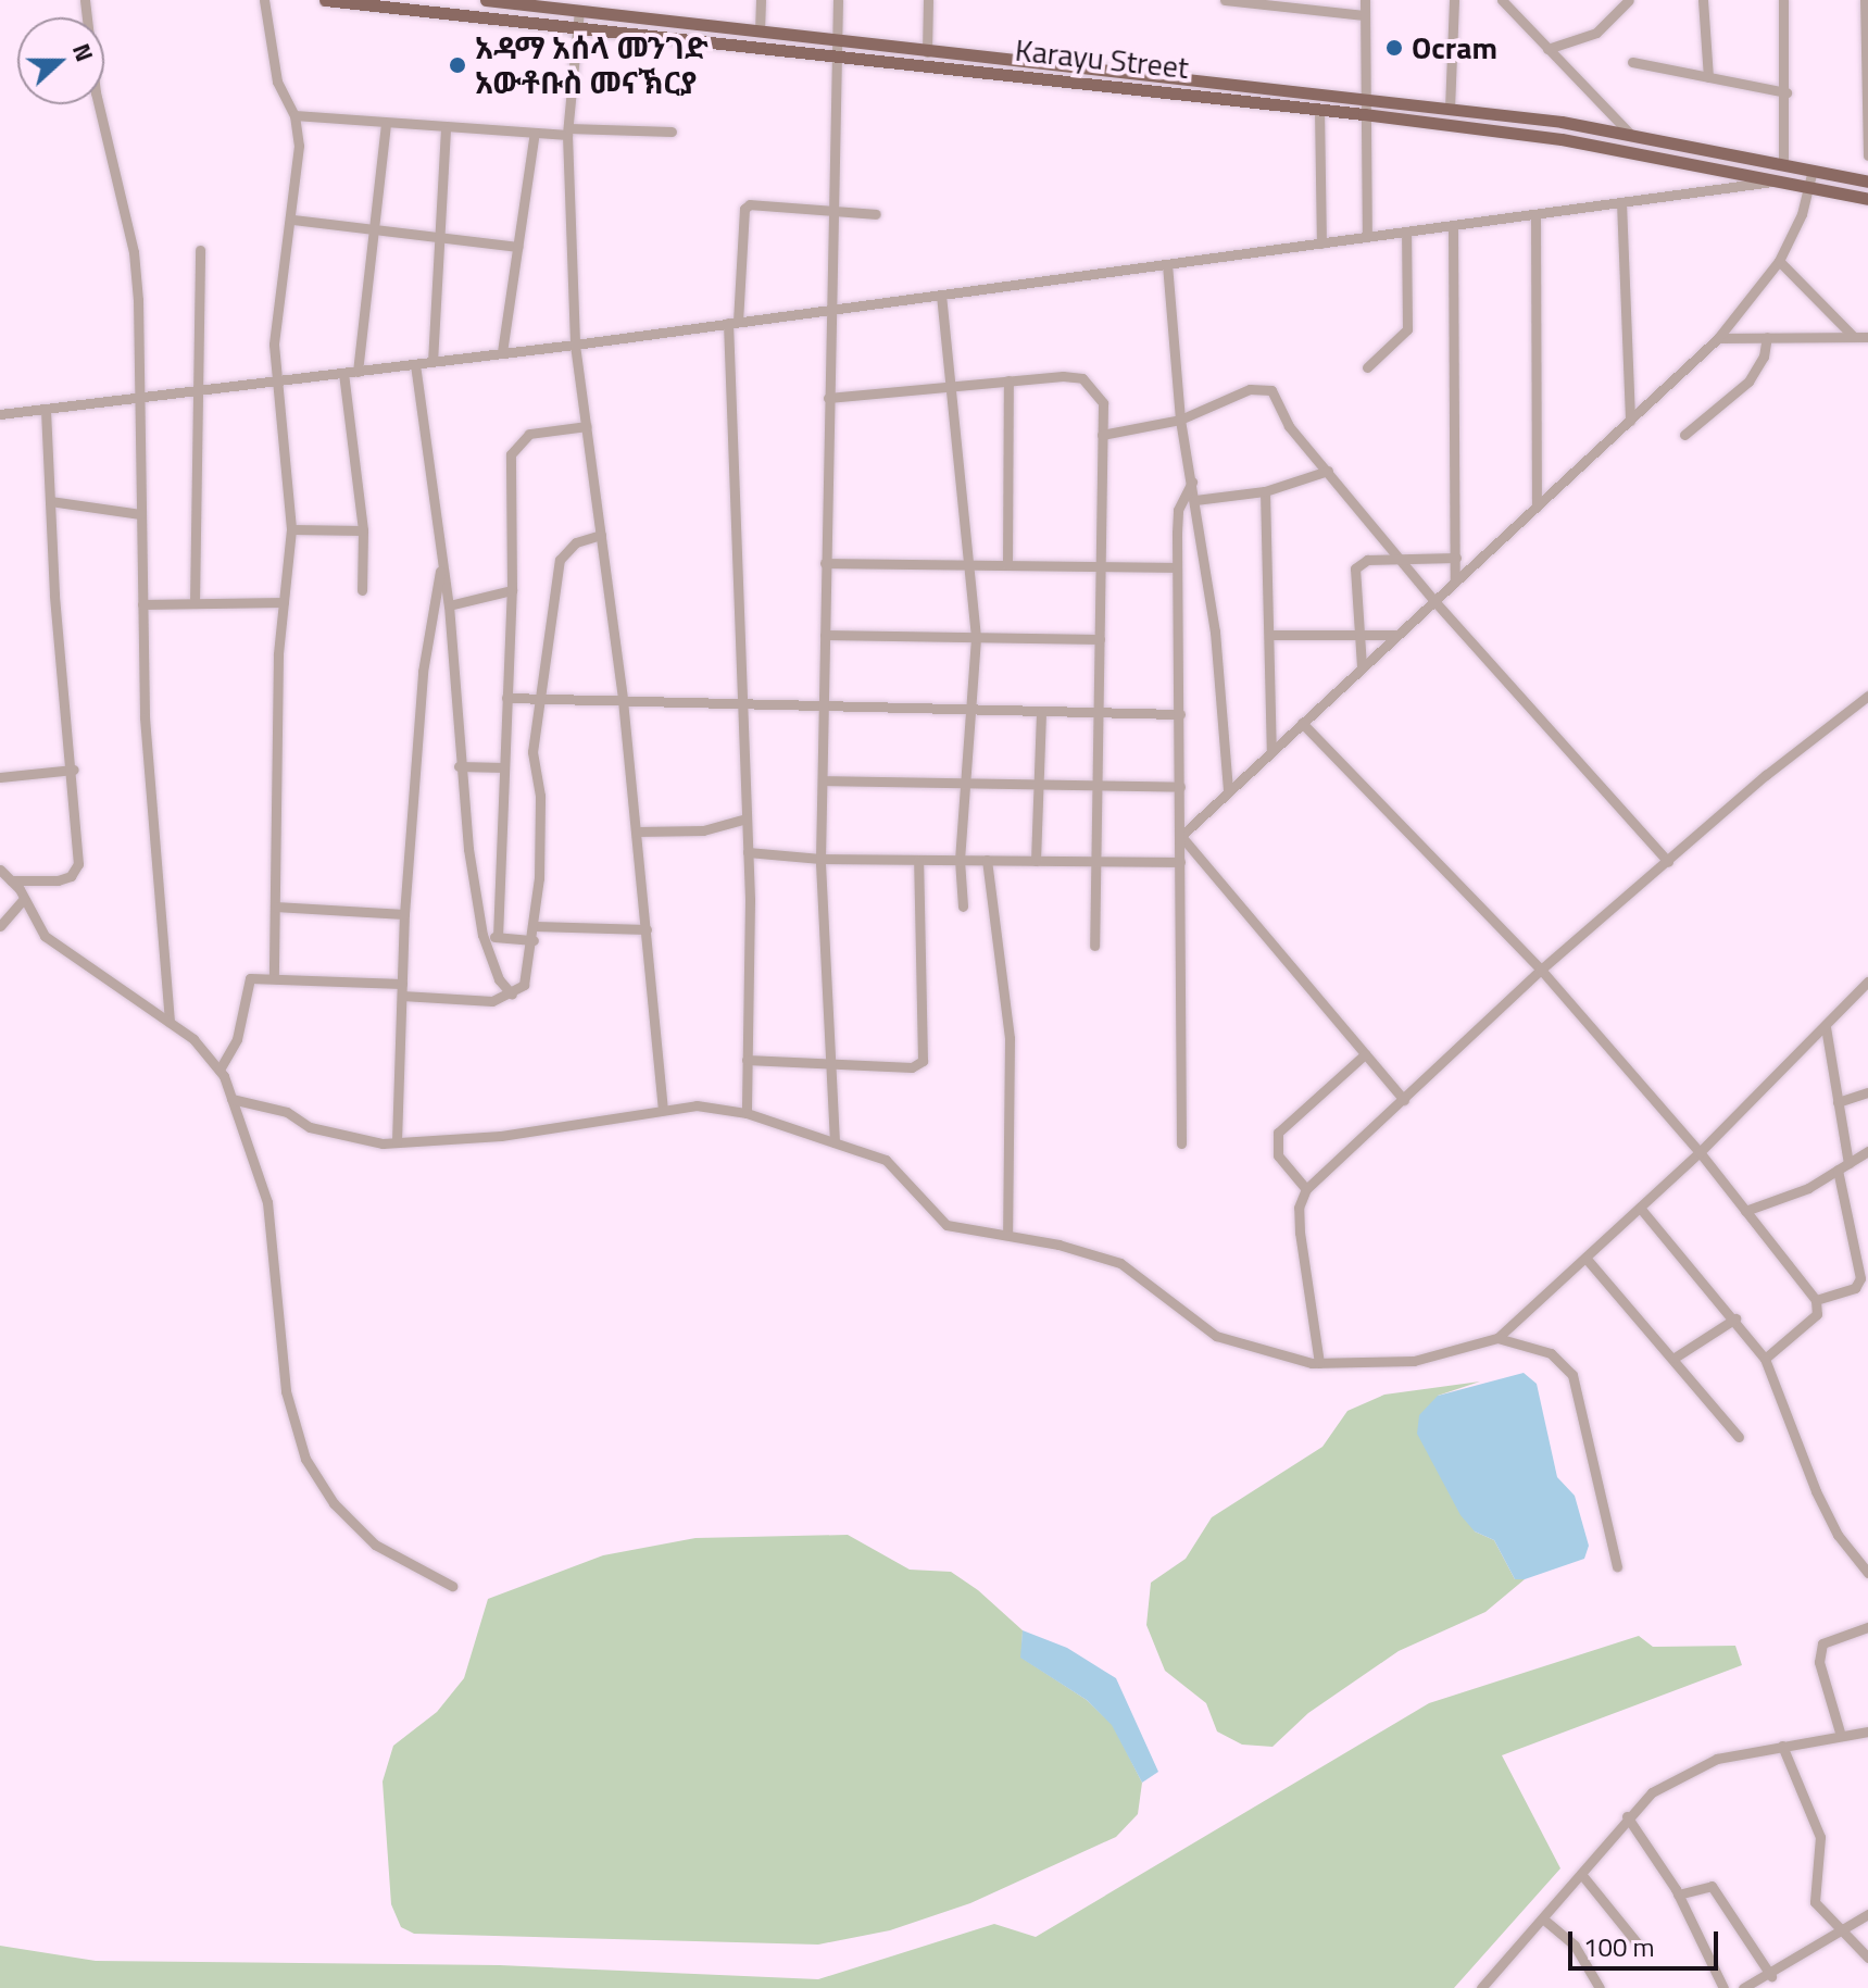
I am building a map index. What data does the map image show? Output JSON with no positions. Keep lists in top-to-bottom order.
{
  "streets": {
    "main road": ["Karayu Street"]
  },
  "places": ["Ocram", "አዳማ አሰላ መንገድ አውቶቡስ መናኽርያ"],
  "scale_bar": "100 m",
  "north": "right"
}
